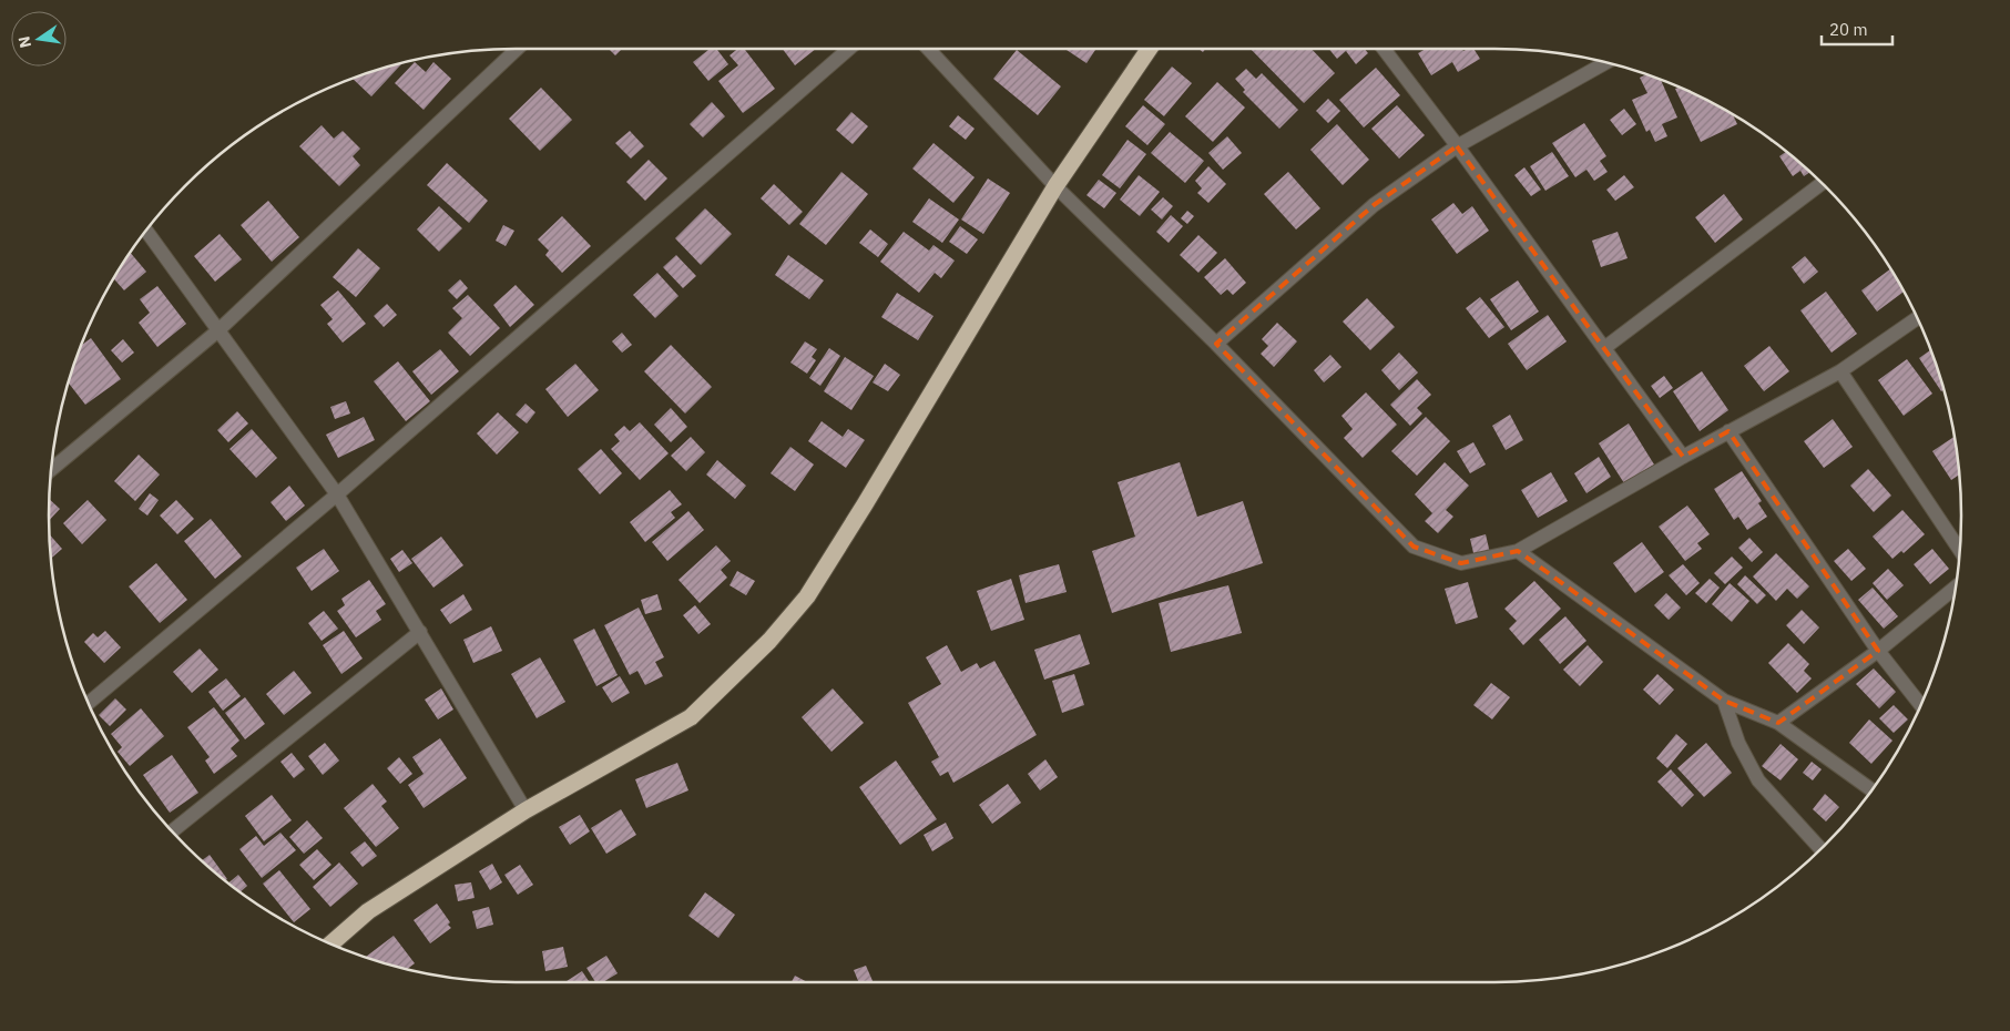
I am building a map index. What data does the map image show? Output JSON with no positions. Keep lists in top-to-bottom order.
{
  "scale_bar": "20 m",
  "north": "left"
}
